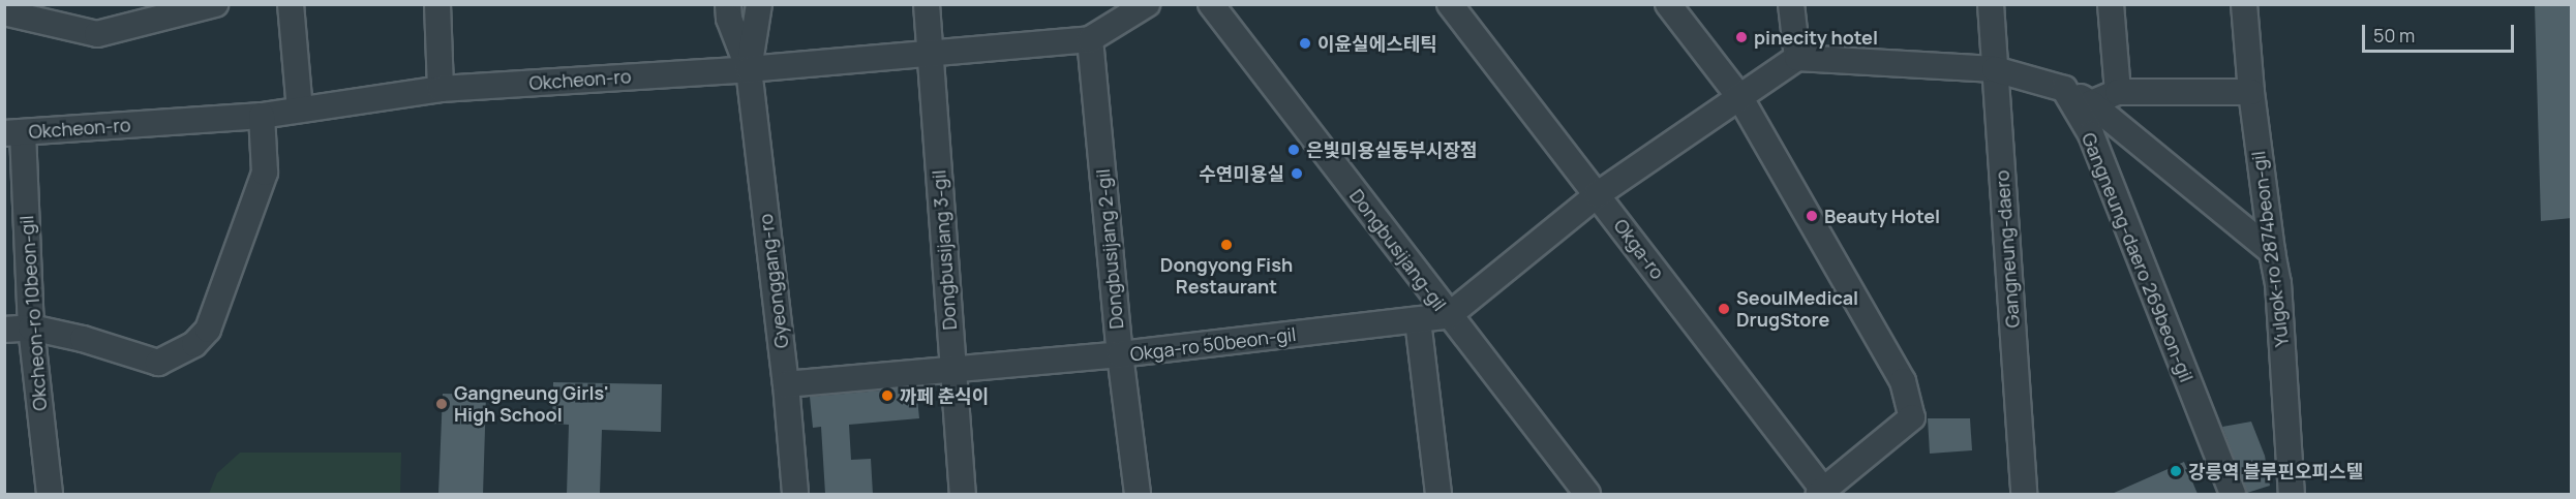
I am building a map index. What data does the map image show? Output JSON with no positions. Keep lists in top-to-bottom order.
{
  "streets": {
    "street": [
      "Okcheon-ro",
      "Dongbusijang 2-gil",
      "Okga-ro",
      "Gangneung-daero",
      "Yulgok-ro 2874beon-gil",
      "Dongbusijang 3-gil",
      "Dongbusijang-gil",
      "Gangneung-daero 269beon-gil",
      "Gyeonggang-ro",
      "Okcheon-ro 10beon-gil",
      "Okga-ro 50beon-gil"
    ]
  },
  "crossings": [
    ["Okcheon-ro", "Dongbusijang 2-gil"],
    ["Okcheon-ro", "Dongbusijang 3-gil"],
    ["Okcheon-ro", "Gyeonggang-ro"],
    ["Okcheon-ro", "Okcheon-ro 10beon-gil"],
    ["Dongbusijang 2-gil", "Okga-ro 50beon-gil"],
    ["Dongbusijang 3-gil", "Okga-ro 50beon-gil"],
    ["Dongbusijang-gil", "Okga-ro 50beon-gil"],
    ["Gyeonggang-ro", "Okga-ro 50beon-gil"]
  ],
  "places": [
    "pinecity hotel",
    "이윤실에스테틱",
    "은빛미용실동부시장점",
    "수연미용실",
    "Beauty Hotel",
    "Dongyong Fish Restaurant",
    "SeoulMedical DrugStore",
    "까페 춘식이",
    "Gangneung Girls' High School",
    "강릉역 블루핀오피스텔"
  ],
  "scale_bar": "50 m"
}
